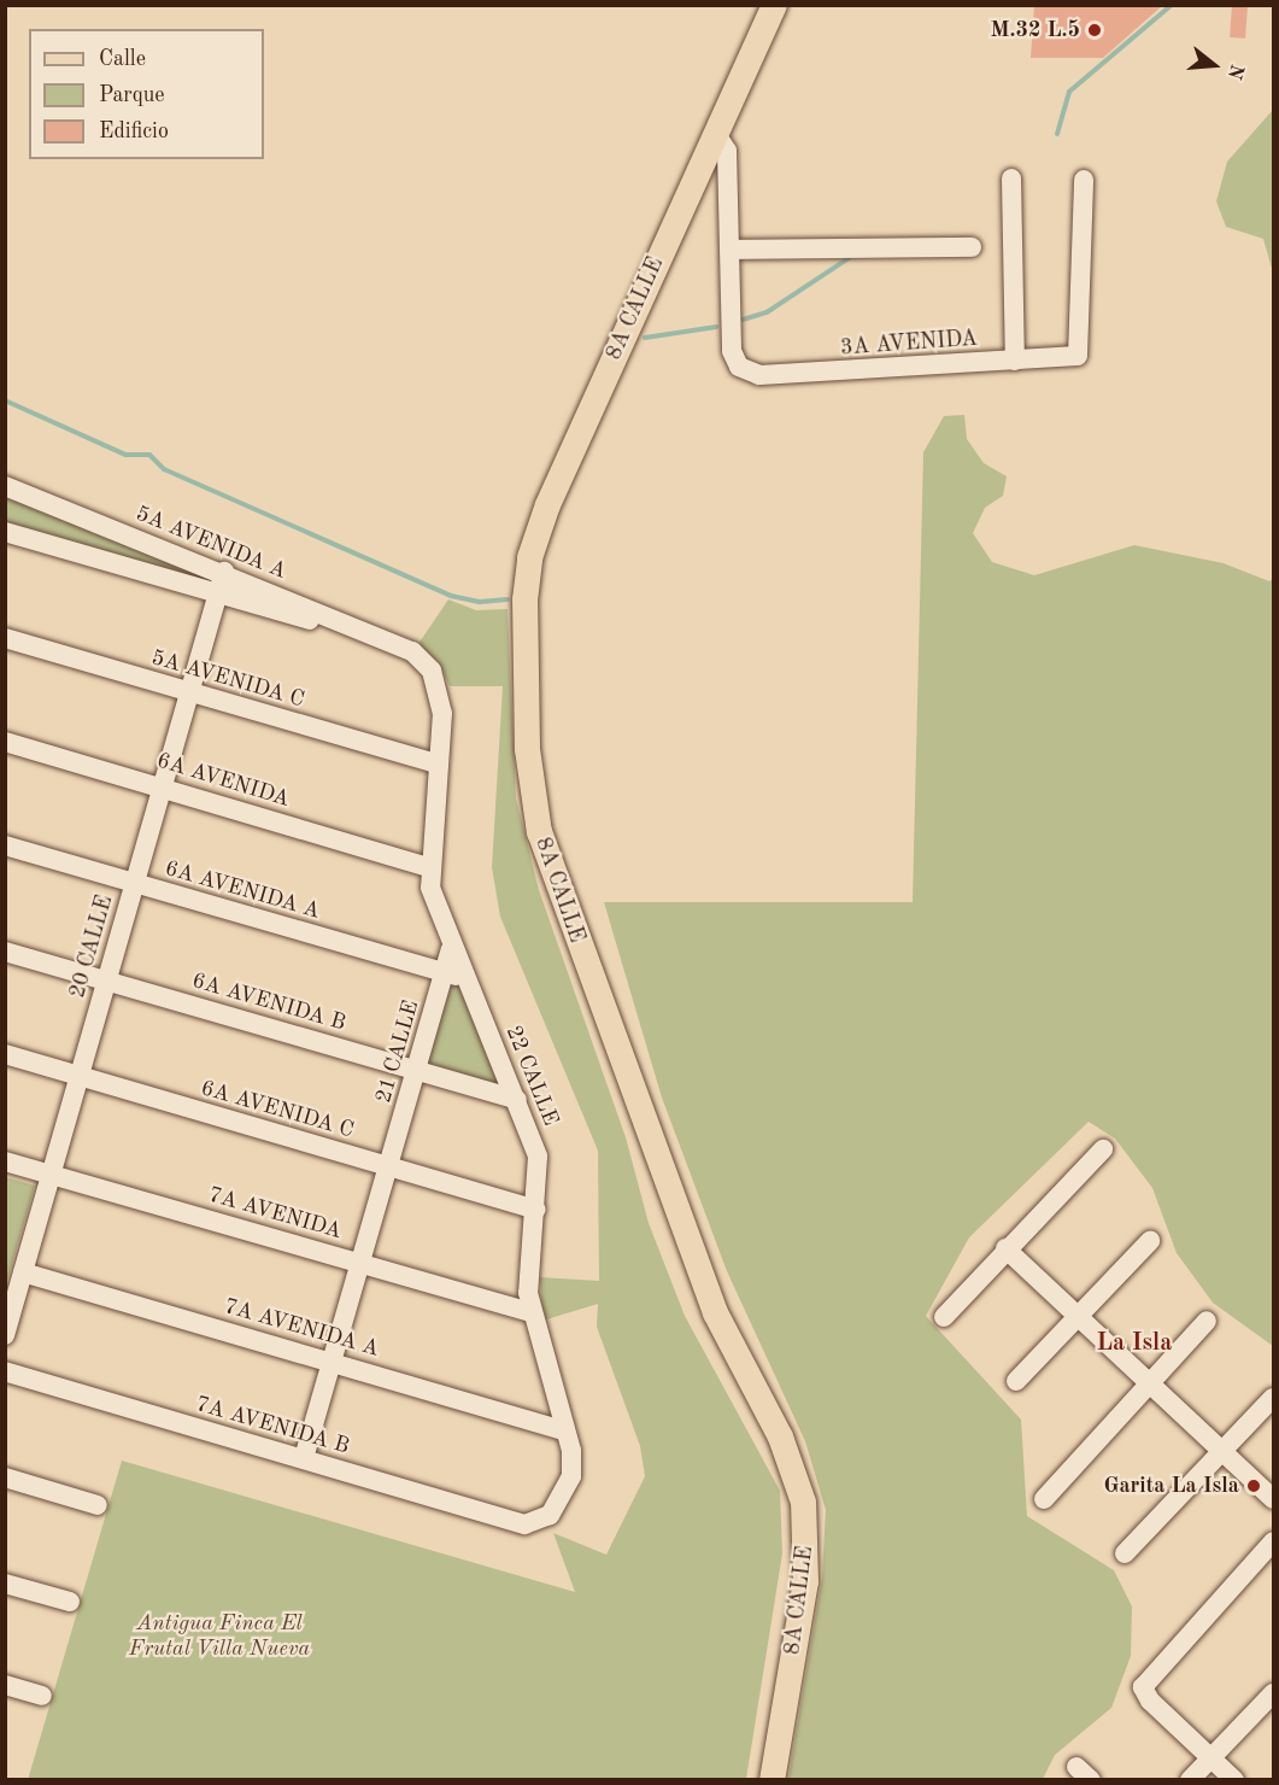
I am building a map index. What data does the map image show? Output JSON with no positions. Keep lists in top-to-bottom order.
{
  "streets": {
    "main road": ["8A CALLE"],
    "street": [
      "3A AVENIDA",
      "5A AVENIDA A",
      "5A AVENIDA C",
      "6A AVENIDA",
      "6A AVENIDA A",
      "20 CALLE",
      "6A AVENIDA B",
      "21 CALLE",
      "22 CALLE",
      "6A AVENIDA C",
      "7A AVENIDA",
      "7A AVENIDA A",
      "7A AVENIDA B"
    ]
  },
  "crossings": [
    ["5A AVENIDA A", "20 CALLE"],
    ["5A AVENIDA A", "22 CALLE"],
    ["5A AVENIDA C", "20 CALLE"],
    ["5A AVENIDA C", "22 CALLE"],
    ["6A AVENIDA", "20 CALLE"],
    ["6A AVENIDA", "22 CALLE"],
    ["6A AVENIDA A", "20 CALLE"],
    ["6A AVENIDA A", "21 CALLE"],
    ["6A AVENIDA A", "22 CALLE"],
    ["20 CALLE", "6A AVENIDA B"],
    ["20 CALLE", "6A AVENIDA C"],
    ["20 CALLE", "7A AVENIDA"],
    ["20 CALLE", "7A AVENIDA A"],
    ["6A AVENIDA B", "21 CALLE"],
    ["6A AVENIDA B", "22 CALLE"],
    ["21 CALLE", "22 CALLE"],
    ["21 CALLE", "6A AVENIDA C"],
    ["21 CALLE", "7A AVENIDA"],
    ["21 CALLE", "7A AVENIDA A"],
    ["21 CALLE", "7A AVENIDA B"],
    ["22 CALLE", "6A AVENIDA C"],
    ["22 CALLE", "7A AVENIDA"],
    ["22 CALLE", "7A AVENIDA A"],
    ["22 CALLE", "7A AVENIDA B"]
  ],
  "districts": ["La Isla"],
  "parks": ["Antigua Finca El Frutal Villa Nueva"],
  "places": ["M.32 L.5", "Garita La Isla"],
  "legend": ["Calle", "Parque", "Edificio"],
  "north": "right"
}
